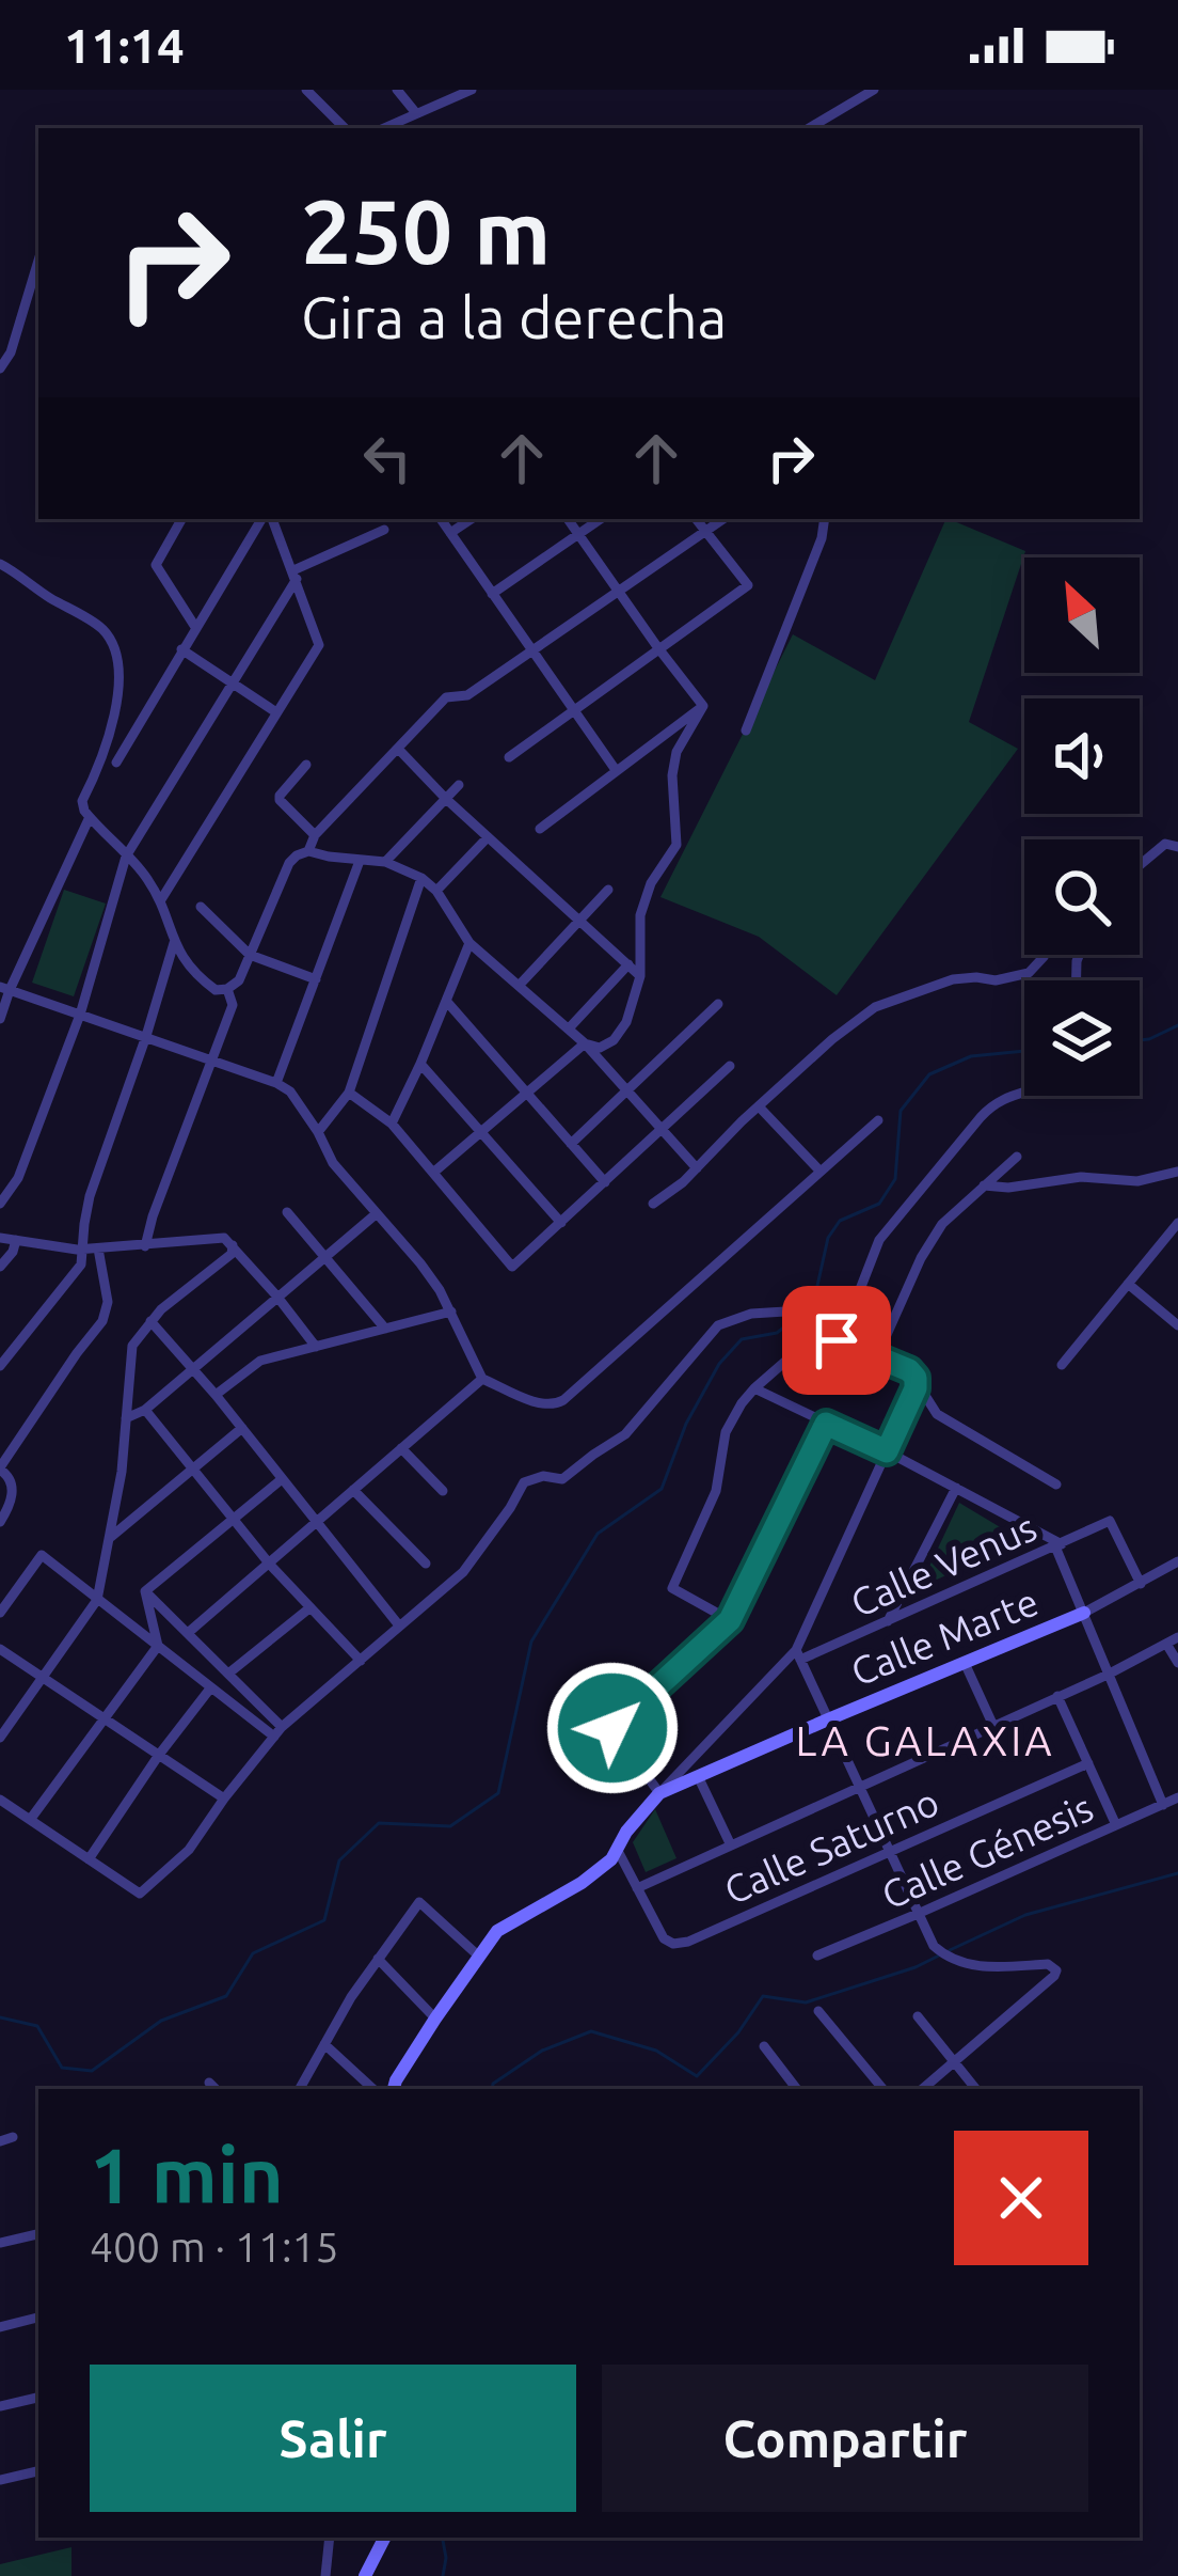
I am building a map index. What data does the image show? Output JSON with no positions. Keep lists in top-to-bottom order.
{
  "streets": {
    "street": [
      "Calle Venus",
      "Calle Marte",
      "Calle Saturno",
      "Calle Génesis"
    ]
  },
  "crossings": [
    ["Calle Venus", "Calle Marte"]
  ],
  "districts": ["LA GALAXIA"],
  "north": "top left",
  "page": {
    "status": "11:14",
    "turn": ["250 m", "Gira a la derecha"],
    "heading": ["1 min", "400 m · 11:15"],
    "buttons": ["Salir", "Compartir"]
  }
}
